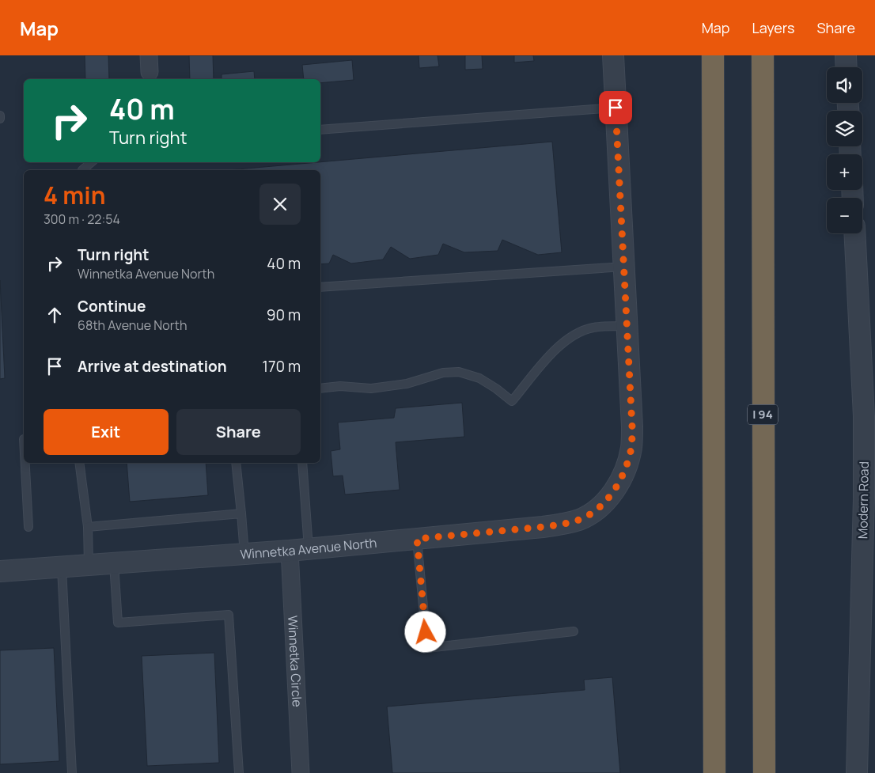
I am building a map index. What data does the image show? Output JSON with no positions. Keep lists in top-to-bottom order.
{
  "streets": {
    "highway": ["I 94"],
    "street": ["Modern Road", "Winnetka Avenue North", "Winnetka Circle"]
  },
  "crossings": [
    ["Winnetka Avenue North", "Winnetka Circle"]
  ],
  "page": {
    "header": "Map",
    "nav": ["Map", "Layers", "Share"],
    "map_buttons": ["+", "−"],
    "turn": ["40 m", "Turn right"],
    "heading": ["4 min", "300 m · 22:54"],
    "list": [
      {
        "name": "Turn right",
        "note": "Winnetka Avenue North",
        "value": "40 m"
      },
      {
        "name": "Continue",
        "note": "68th Avenue North",
        "value": "90 m"
      },
      {
        "name": "Arrive at destination",
        "value": "170 m"
      }
    ],
    "buttons": ["Exit", "Share"]
  }
}
